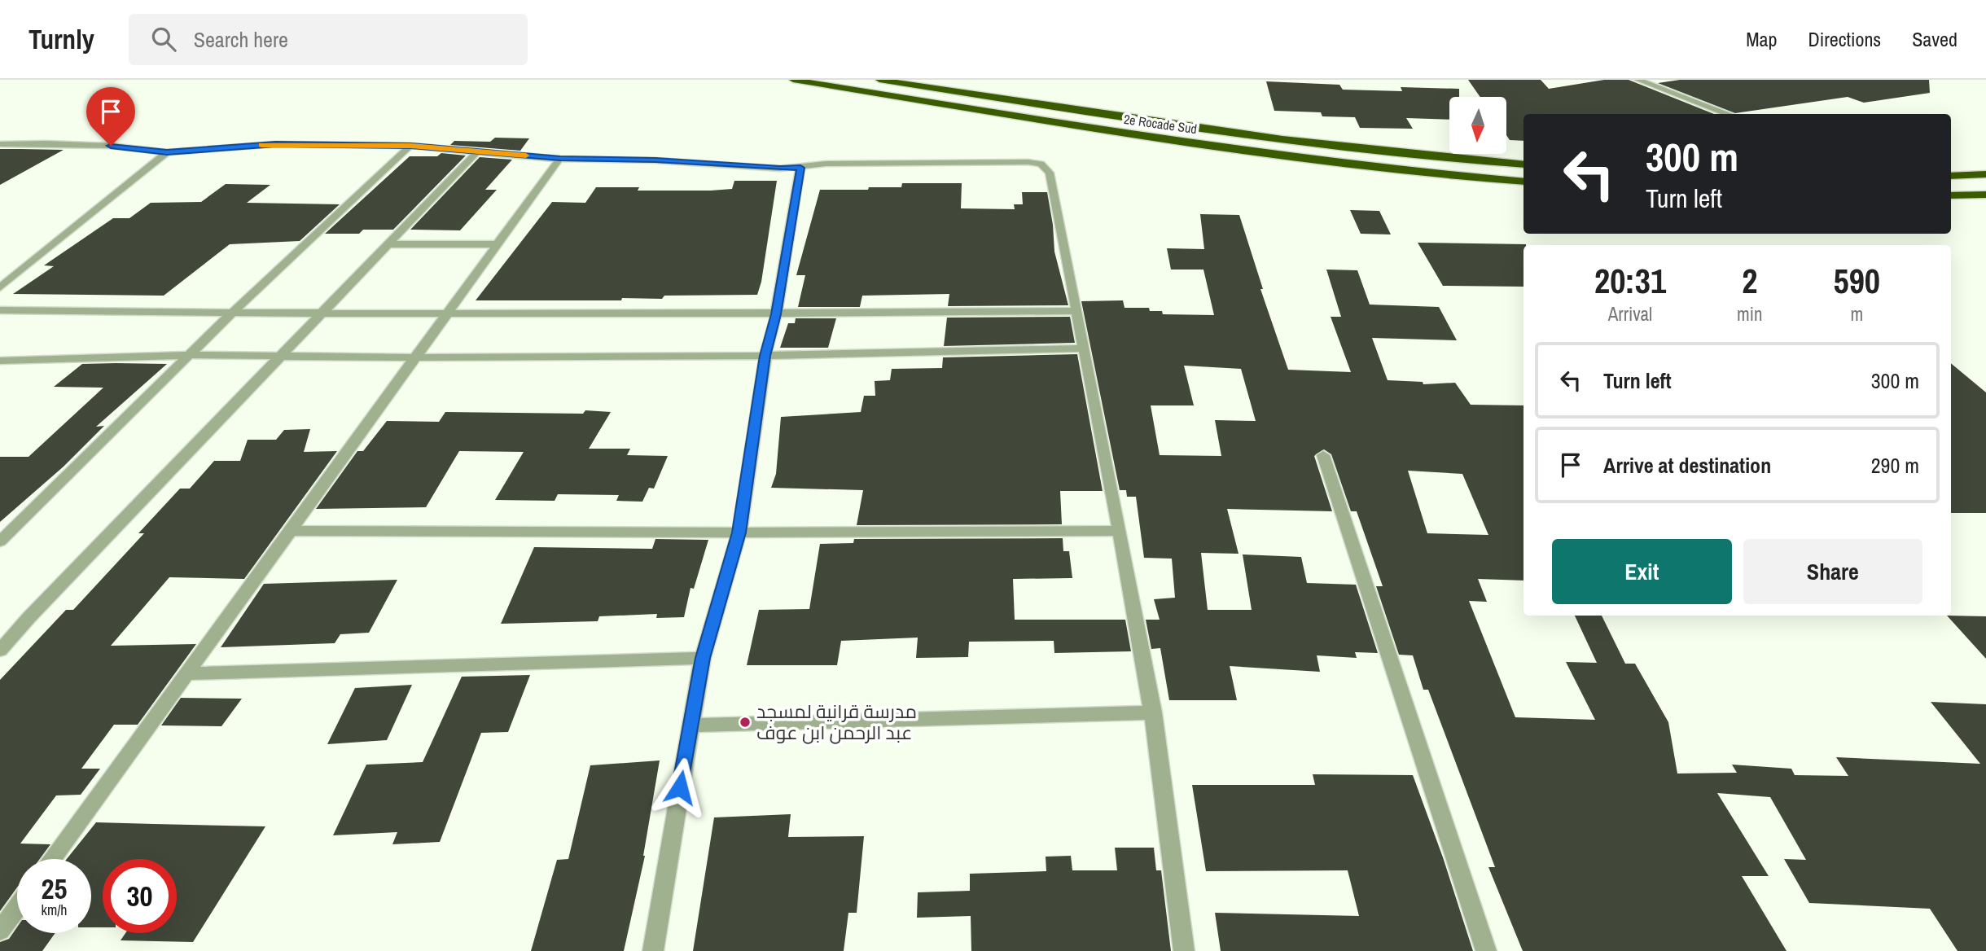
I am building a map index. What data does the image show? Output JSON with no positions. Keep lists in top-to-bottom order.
{
  "streets": {
    "highway": ["2e Rocade Sud"]
  },
  "places": ["مدرسة قرانية لمسجد عبد الرحمن ابن عوف"],
  "north": "bottom",
  "page": {
    "header": "Turnly",
    "search": "Search here",
    "nav": ["Map", "Directions", "Saved"],
    "turn": ["300 m", "Turn left"],
    "eta": [
      "20:31",
      "Arrival",
      "2",
      "min",
      "590",
      "m"
    ],
    "list": [
      {
        "name": "Turn left",
        "value": "300 m"
      },
      {
        "name": "Arrive at destination",
        "value": "290 m"
      }
    ],
    "buttons": ["Exit", "Share"],
    "speed": "25 km/h",
    "limit": "30"
  }
}
